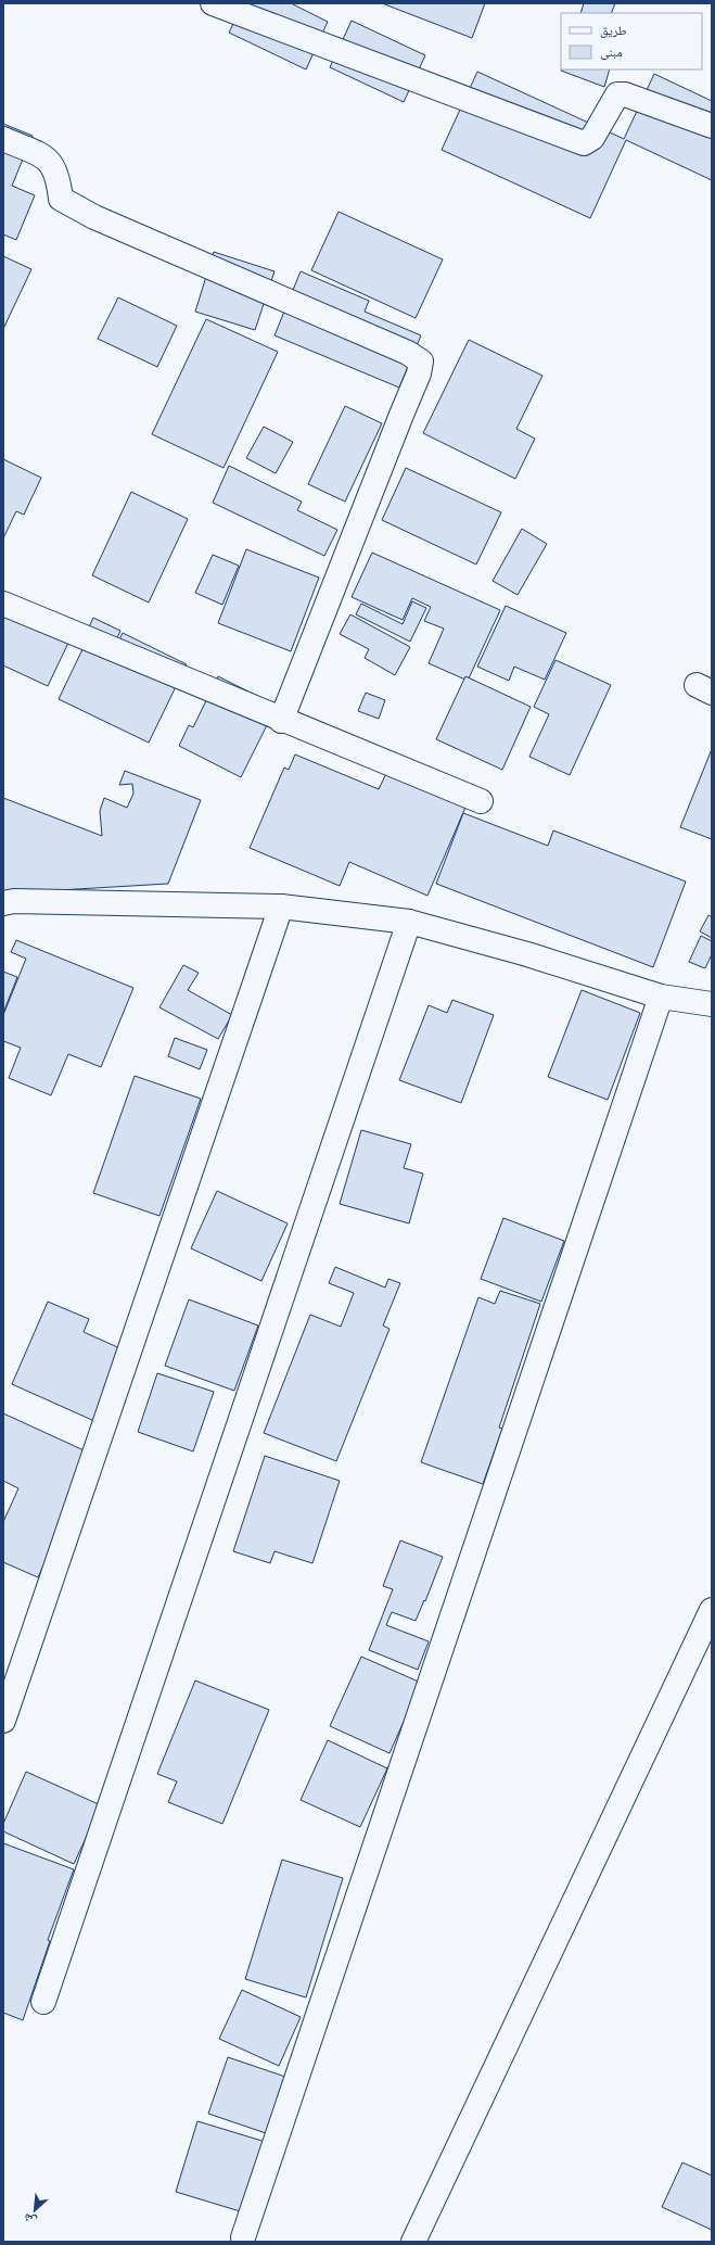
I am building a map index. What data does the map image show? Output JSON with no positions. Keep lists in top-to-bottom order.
{
  "legend": ["طريق", "مبنى"],
  "north": "bottom left"
}
